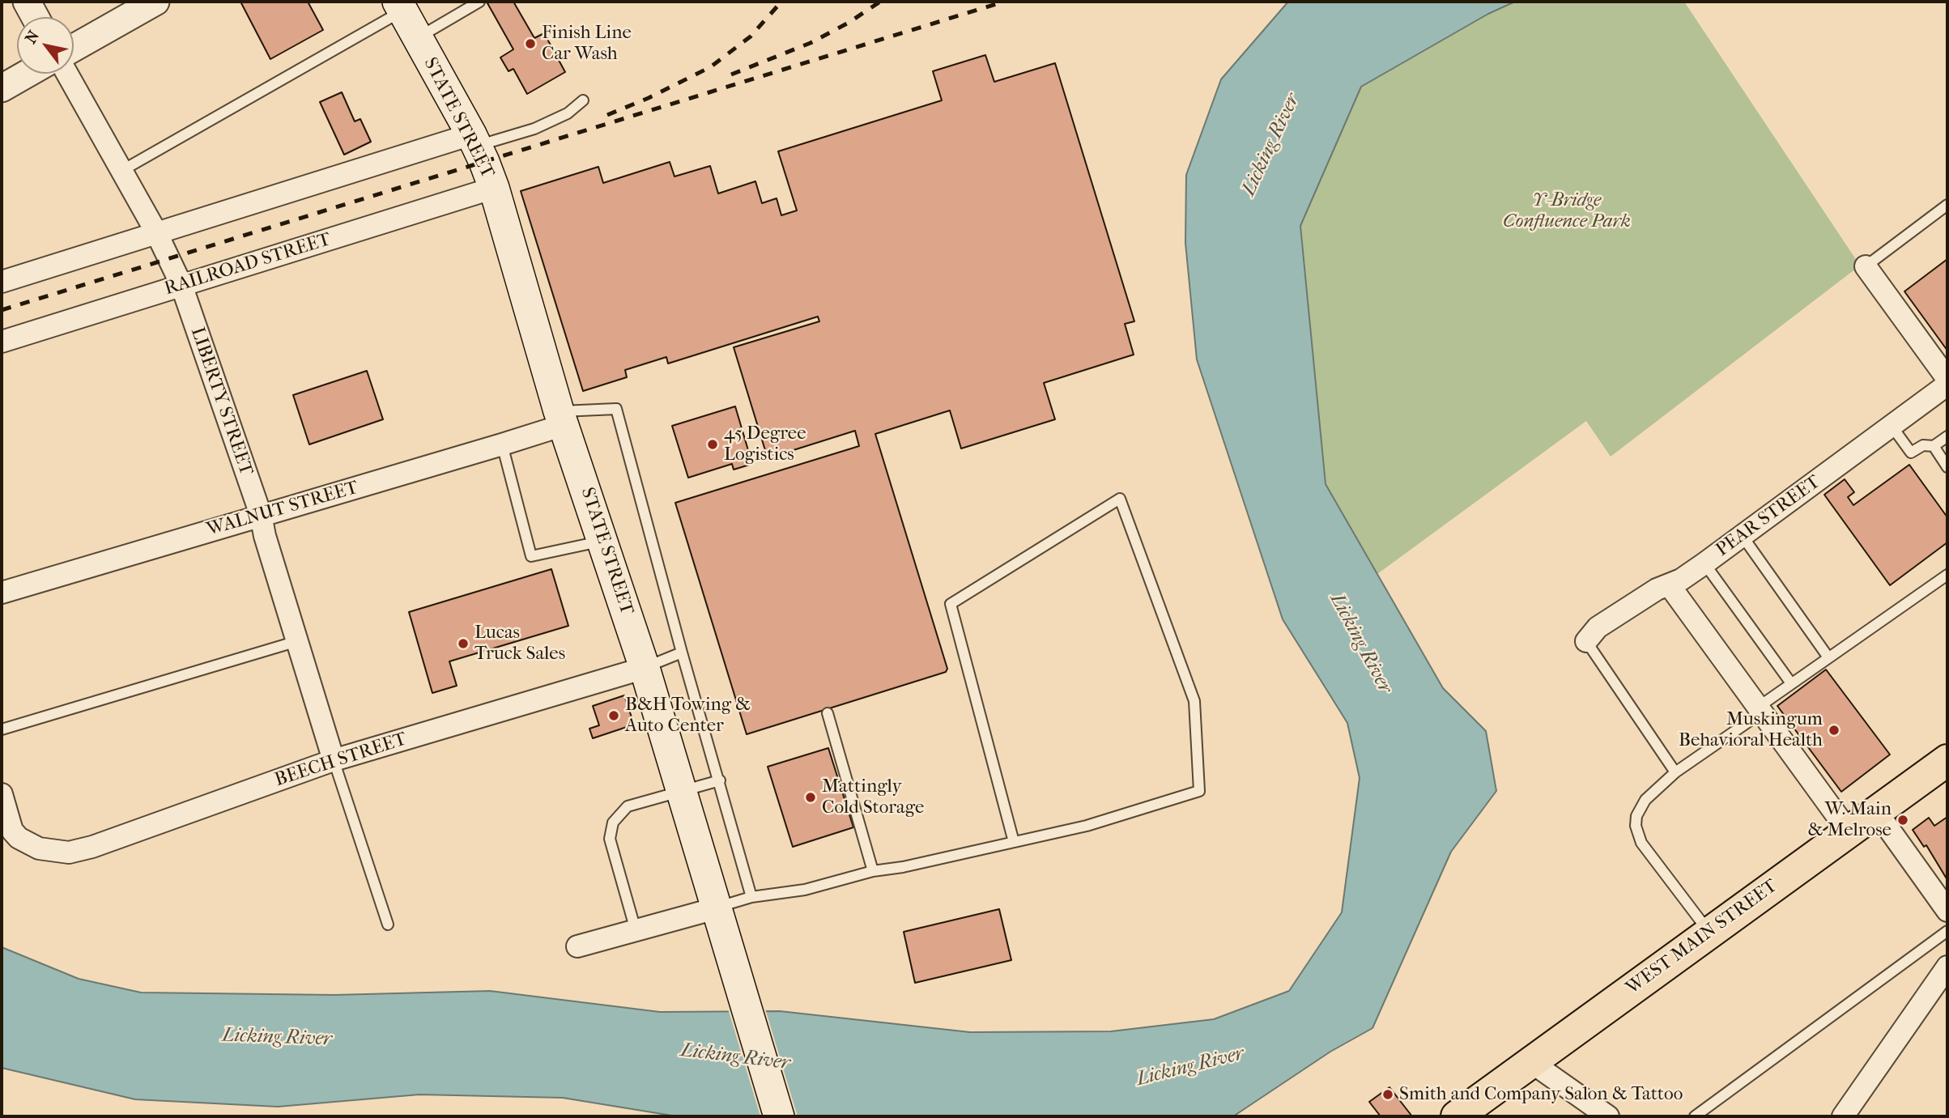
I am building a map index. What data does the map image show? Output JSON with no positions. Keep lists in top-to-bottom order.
{
  "streets": {
    "main road": ["STATE STREET", "WEST MAIN STREET"],
    "street": [
      "RAILROAD STREET",
      "LIBERTY STREET",
      "WALNUT STREET",
      "PEAR STREET",
      "BEECH STREET"
    ]
  },
  "crossings": [
    ["STATE STREET", "RAILROAD STREET"],
    ["STATE STREET", "WALNUT STREET"],
    ["STATE STREET", "BEECH STREET"],
    ["RAILROAD STREET", "LIBERTY STREET"],
    ["LIBERTY STREET", "WALNUT STREET"],
    ["LIBERTY STREET", "BEECH STREET"]
  ],
  "water": ["Licking River"],
  "parks": ["Y-Bridge Confluence Park"],
  "places": [
    "Finish Line Car Wash",
    "45 Degree Logistics",
    "Lucas Truck Sales",
    "B&H Towing & Auto Center",
    "Muskingum Behavioral Health",
    "Mattingly Cold Storage",
    "W. Main & Melrose",
    "Smith and Company Salon & Tattoo"
  ],
  "north": "top left"
}
